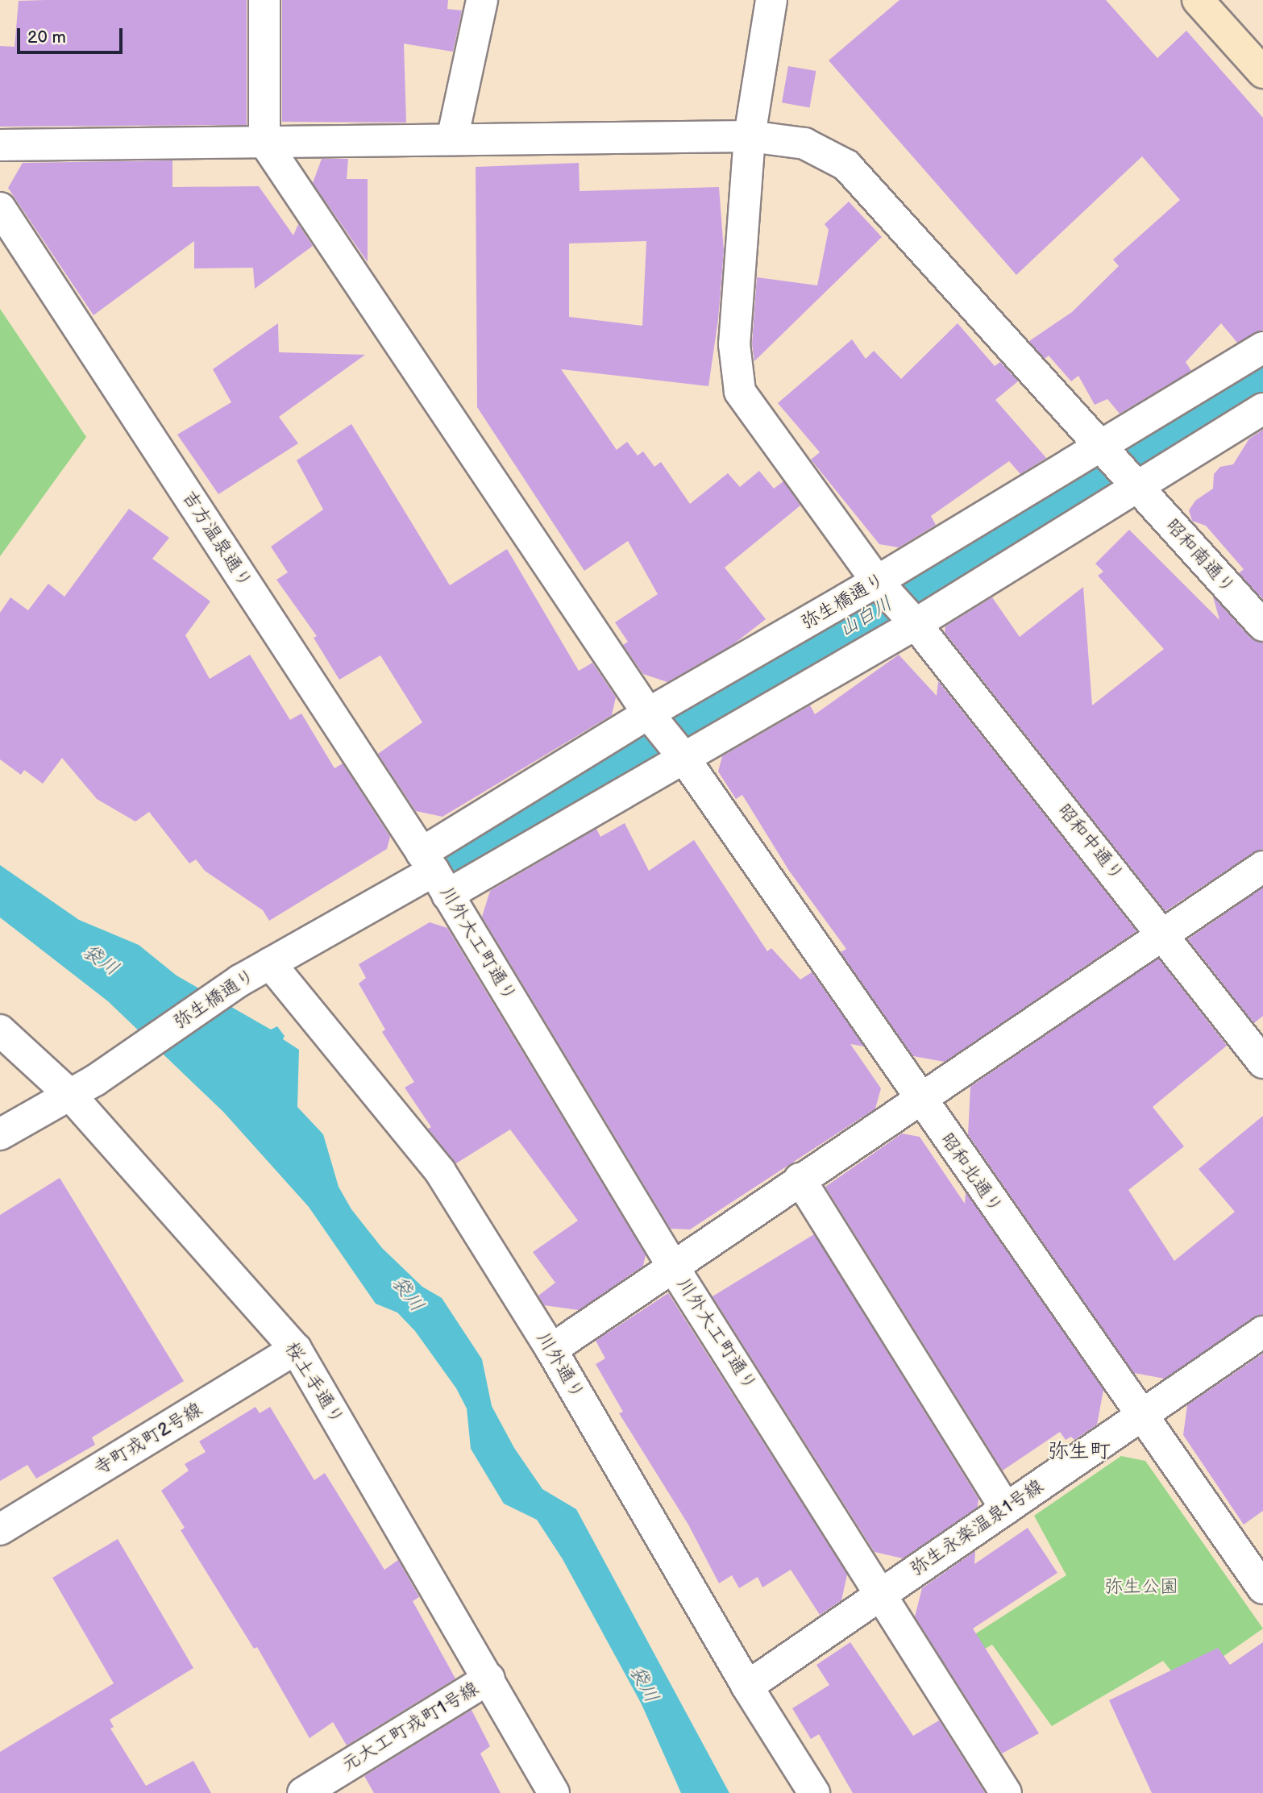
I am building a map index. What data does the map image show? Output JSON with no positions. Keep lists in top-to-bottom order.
{
  "streets": {
    "street": [
      "吉方温泉通り",
      "昭和南通り",
      "弥生橋通り",
      "昭和中通り",
      "川外大工町通り",
      "昭和北通り",
      "川外通り",
      "桜土手通り",
      "寺町戎町2号線",
      "弥生永楽温泉1号線",
      "元大工町戎町1号線"
    ]
  },
  "crossings": [
    ["吉方温泉通り", "弥生橋通り"],
    ["吉方温泉通り", "川外大工町通り"],
    ["昭和南通り", "弥生橋通り"],
    ["昭和南通り", "昭和中通り"],
    ["昭和南通り", "昭和北通り"],
    ["弥生橋通り", "昭和中通り"],
    ["弥生橋通り", "川外大工町通り"],
    ["弥生橋通り", "昭和北通り"],
    ["弥生橋通り", "川外通り"],
    ["弥生橋通り", "桜土手通り"],
    ["川外大工町通り", "弥生永楽温泉1号線"],
    ["昭和北通り", "弥生永楽温泉1号線"],
    ["川外通り", "弥生永楽温泉1号線"],
    ["桜土手通り", "寺町戎町2号線"],
    ["桜土手通り", "元大工町戎町1号線"]
  ],
  "districts": ["弥生町"],
  "water": ["山白川", "袋川"],
  "parks": ["弥生公園"],
  "scale_bar": "20 m"
}
